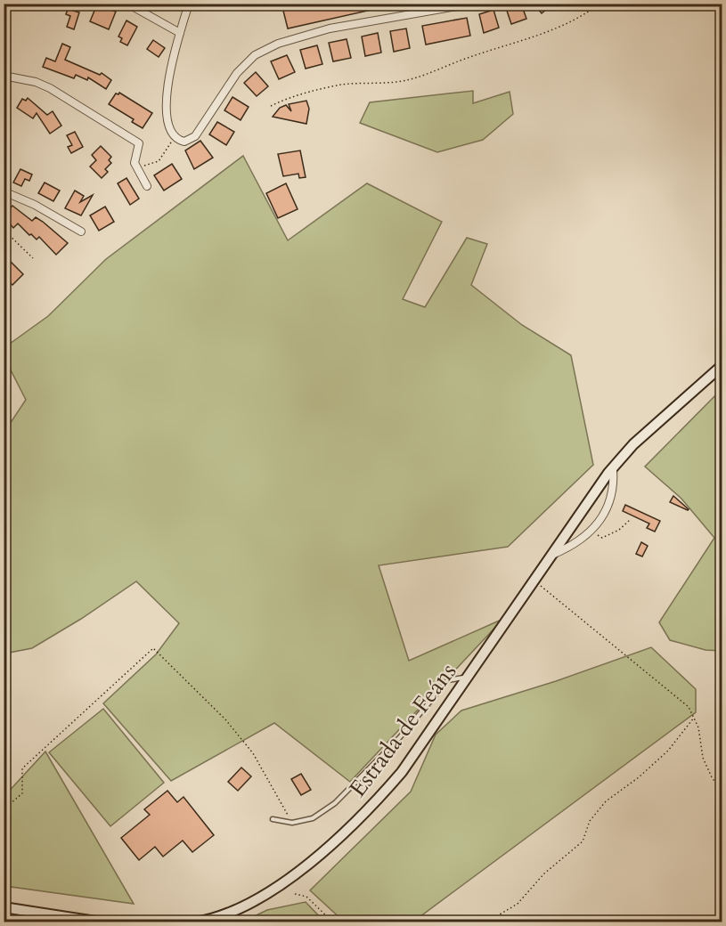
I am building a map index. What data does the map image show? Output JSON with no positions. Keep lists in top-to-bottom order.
{
  "streets": {
    "street": ["Estrada de Feáns"]
  }
}
